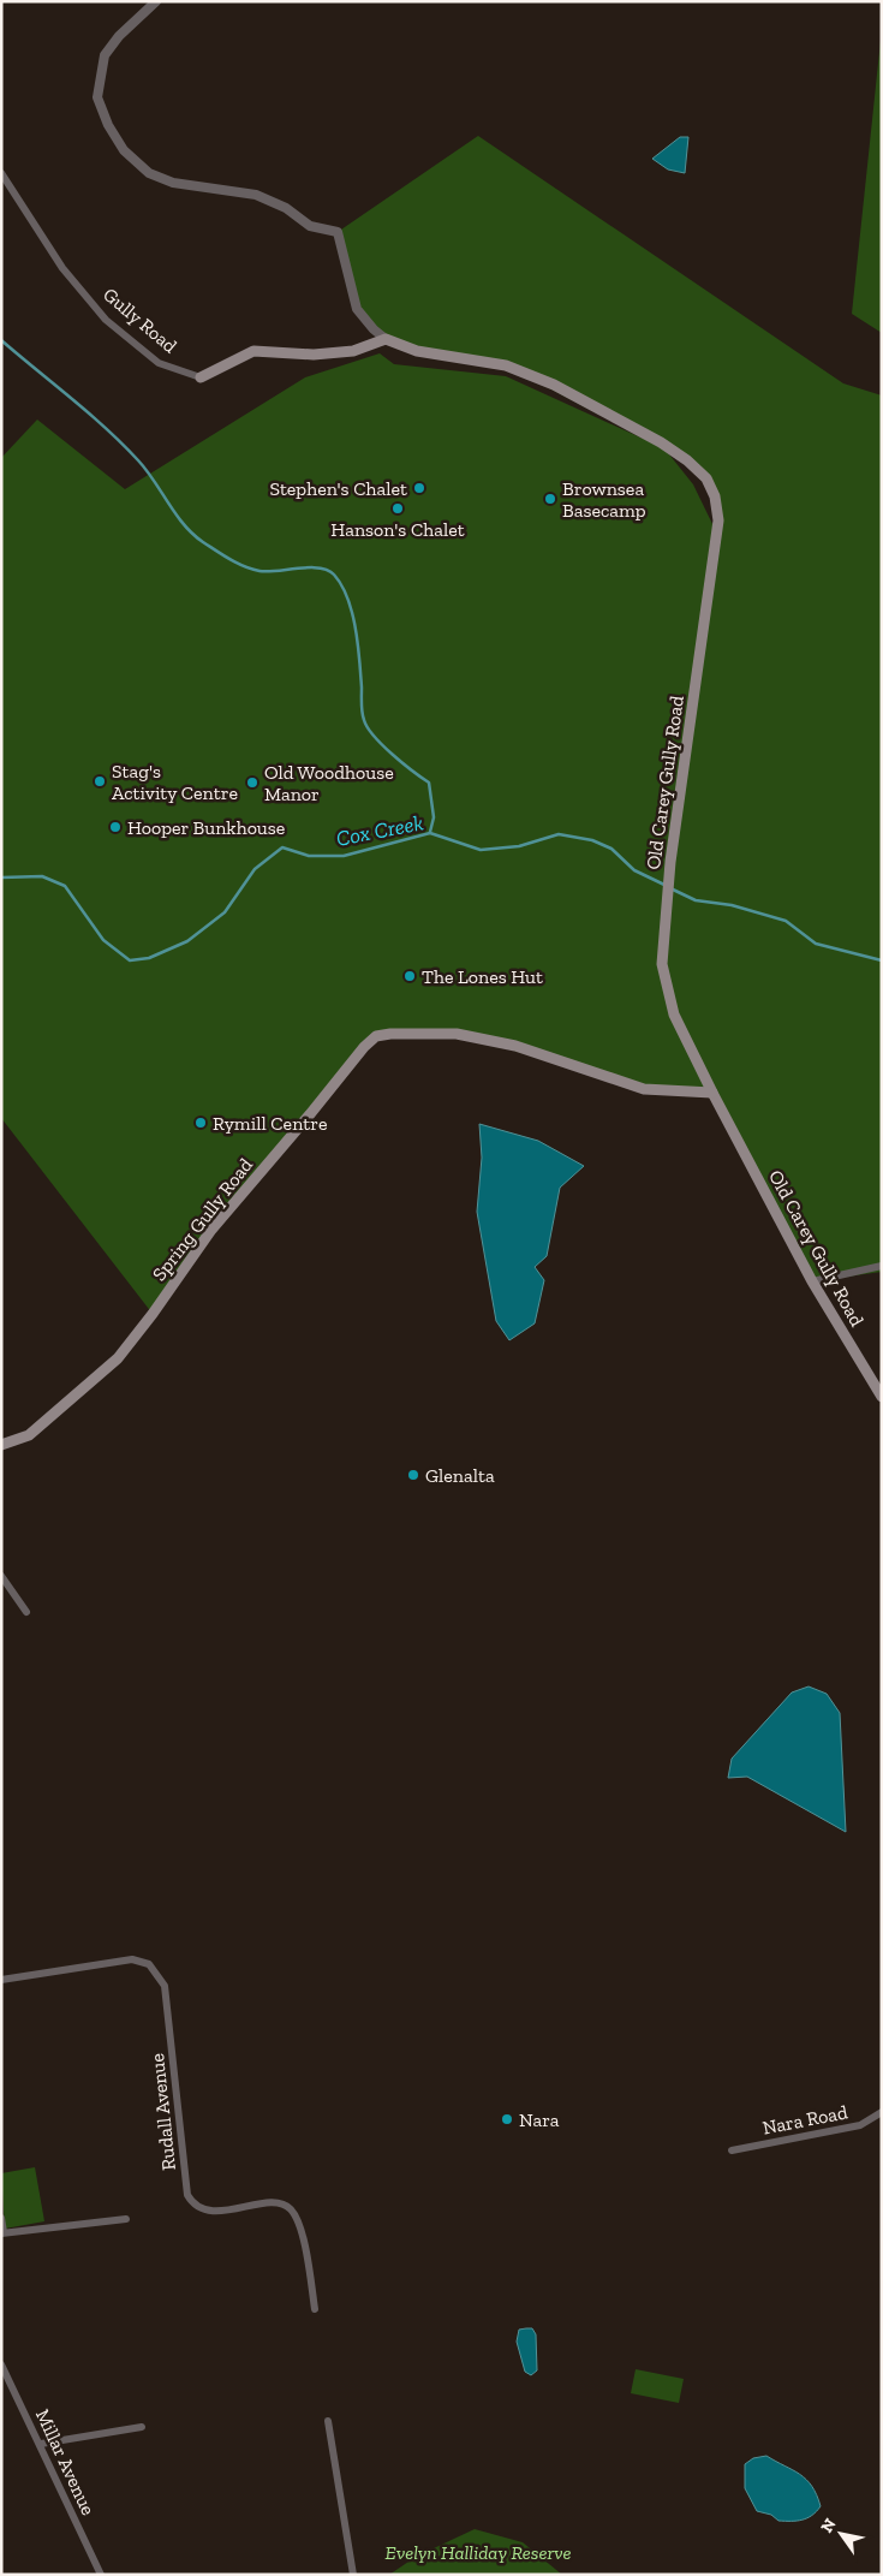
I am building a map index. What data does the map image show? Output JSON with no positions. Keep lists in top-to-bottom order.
{
  "streets": {
    "main road": ["Gully Road", "Old Carey Gully Road", "Spring Gully Road"],
    "street": ["Rudall Avenue", "Nara Road", "Millar Avenue"]
  },
  "crossings": [
    ["Gully Road", "Old Carey Gully Road"],
    ["Old Carey Gully Road", "Spring Gully Road"]
  ],
  "water": ["Cox Creek"],
  "parks": ["Evelyn Halliday Reserve"],
  "places": [
    "Stephen's Chalet",
    "Brownsea Basecamp",
    "Hanson's Chalet",
    "Stag's Activity Centre",
    "Old Woodhouse Manor",
    "Hooper Bunkhouse",
    "The Lones Hut",
    "Rymill Centre",
    "Glenalta",
    "Nara"
  ],
  "north": "top left"
}
